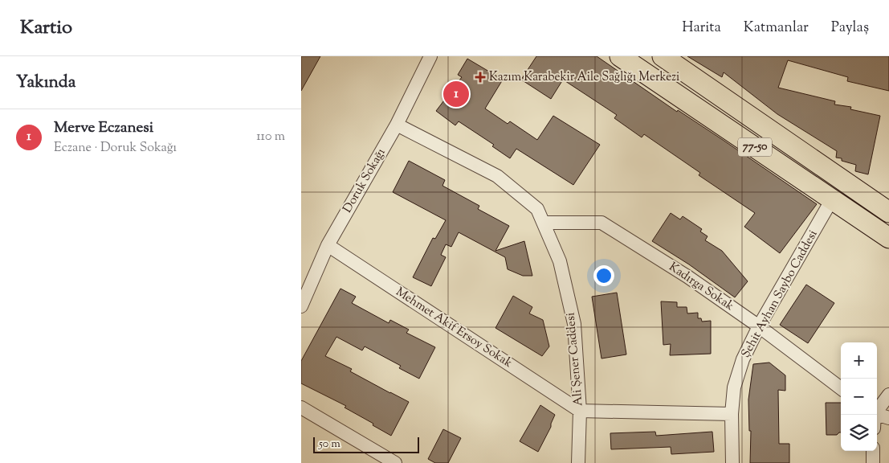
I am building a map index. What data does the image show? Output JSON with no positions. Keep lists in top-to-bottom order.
{
  "streets": {
    "main road": ["77-50"],
    "street": [
      "Doruk Sokağı",
      "Kadırga Sokak",
      "Şehit Ayhan Saybo Caddesi",
      "Mehmet Akif Ersoy Sokak",
      "Ali Şener Caddesi"
    ]
  },
  "crossings": [
    ["77-50", "Şehit Ayhan Saybo Caddesi"],
    ["Doruk Sokağı", "Mehmet Akif Ersoy Sokak"],
    ["Doruk Sokağı", "Ali Şener Caddesi"],
    ["Kadırga Sokak", "Şehit Ayhan Saybo Caddesi"],
    ["Kadırga Sokak", "Ali Şener Caddesi"],
    ["Mehmet Akif Ersoy Sokak", "Ali Şener Caddesi"]
  ],
  "places": {
    "health": ["Kazım Karabekir Aile Sağlığı Merkezi"]
  },
  "scale_bar": "50 m",
  "page": {
    "header": "Kartio",
    "nav": ["Harita", "Katmanlar", "Paylaş"],
    "heading": "Yakında",
    "pins": "1",
    "list": [
      {
        "mark": "1",
        "name": "Merve Eczanesi",
        "note": "Eczane · Doruk Sokağı",
        "value": "110 m"
      }
    ],
    "map_buttons": ["+", "−"],
    "scale": "50 m"
  }
}
